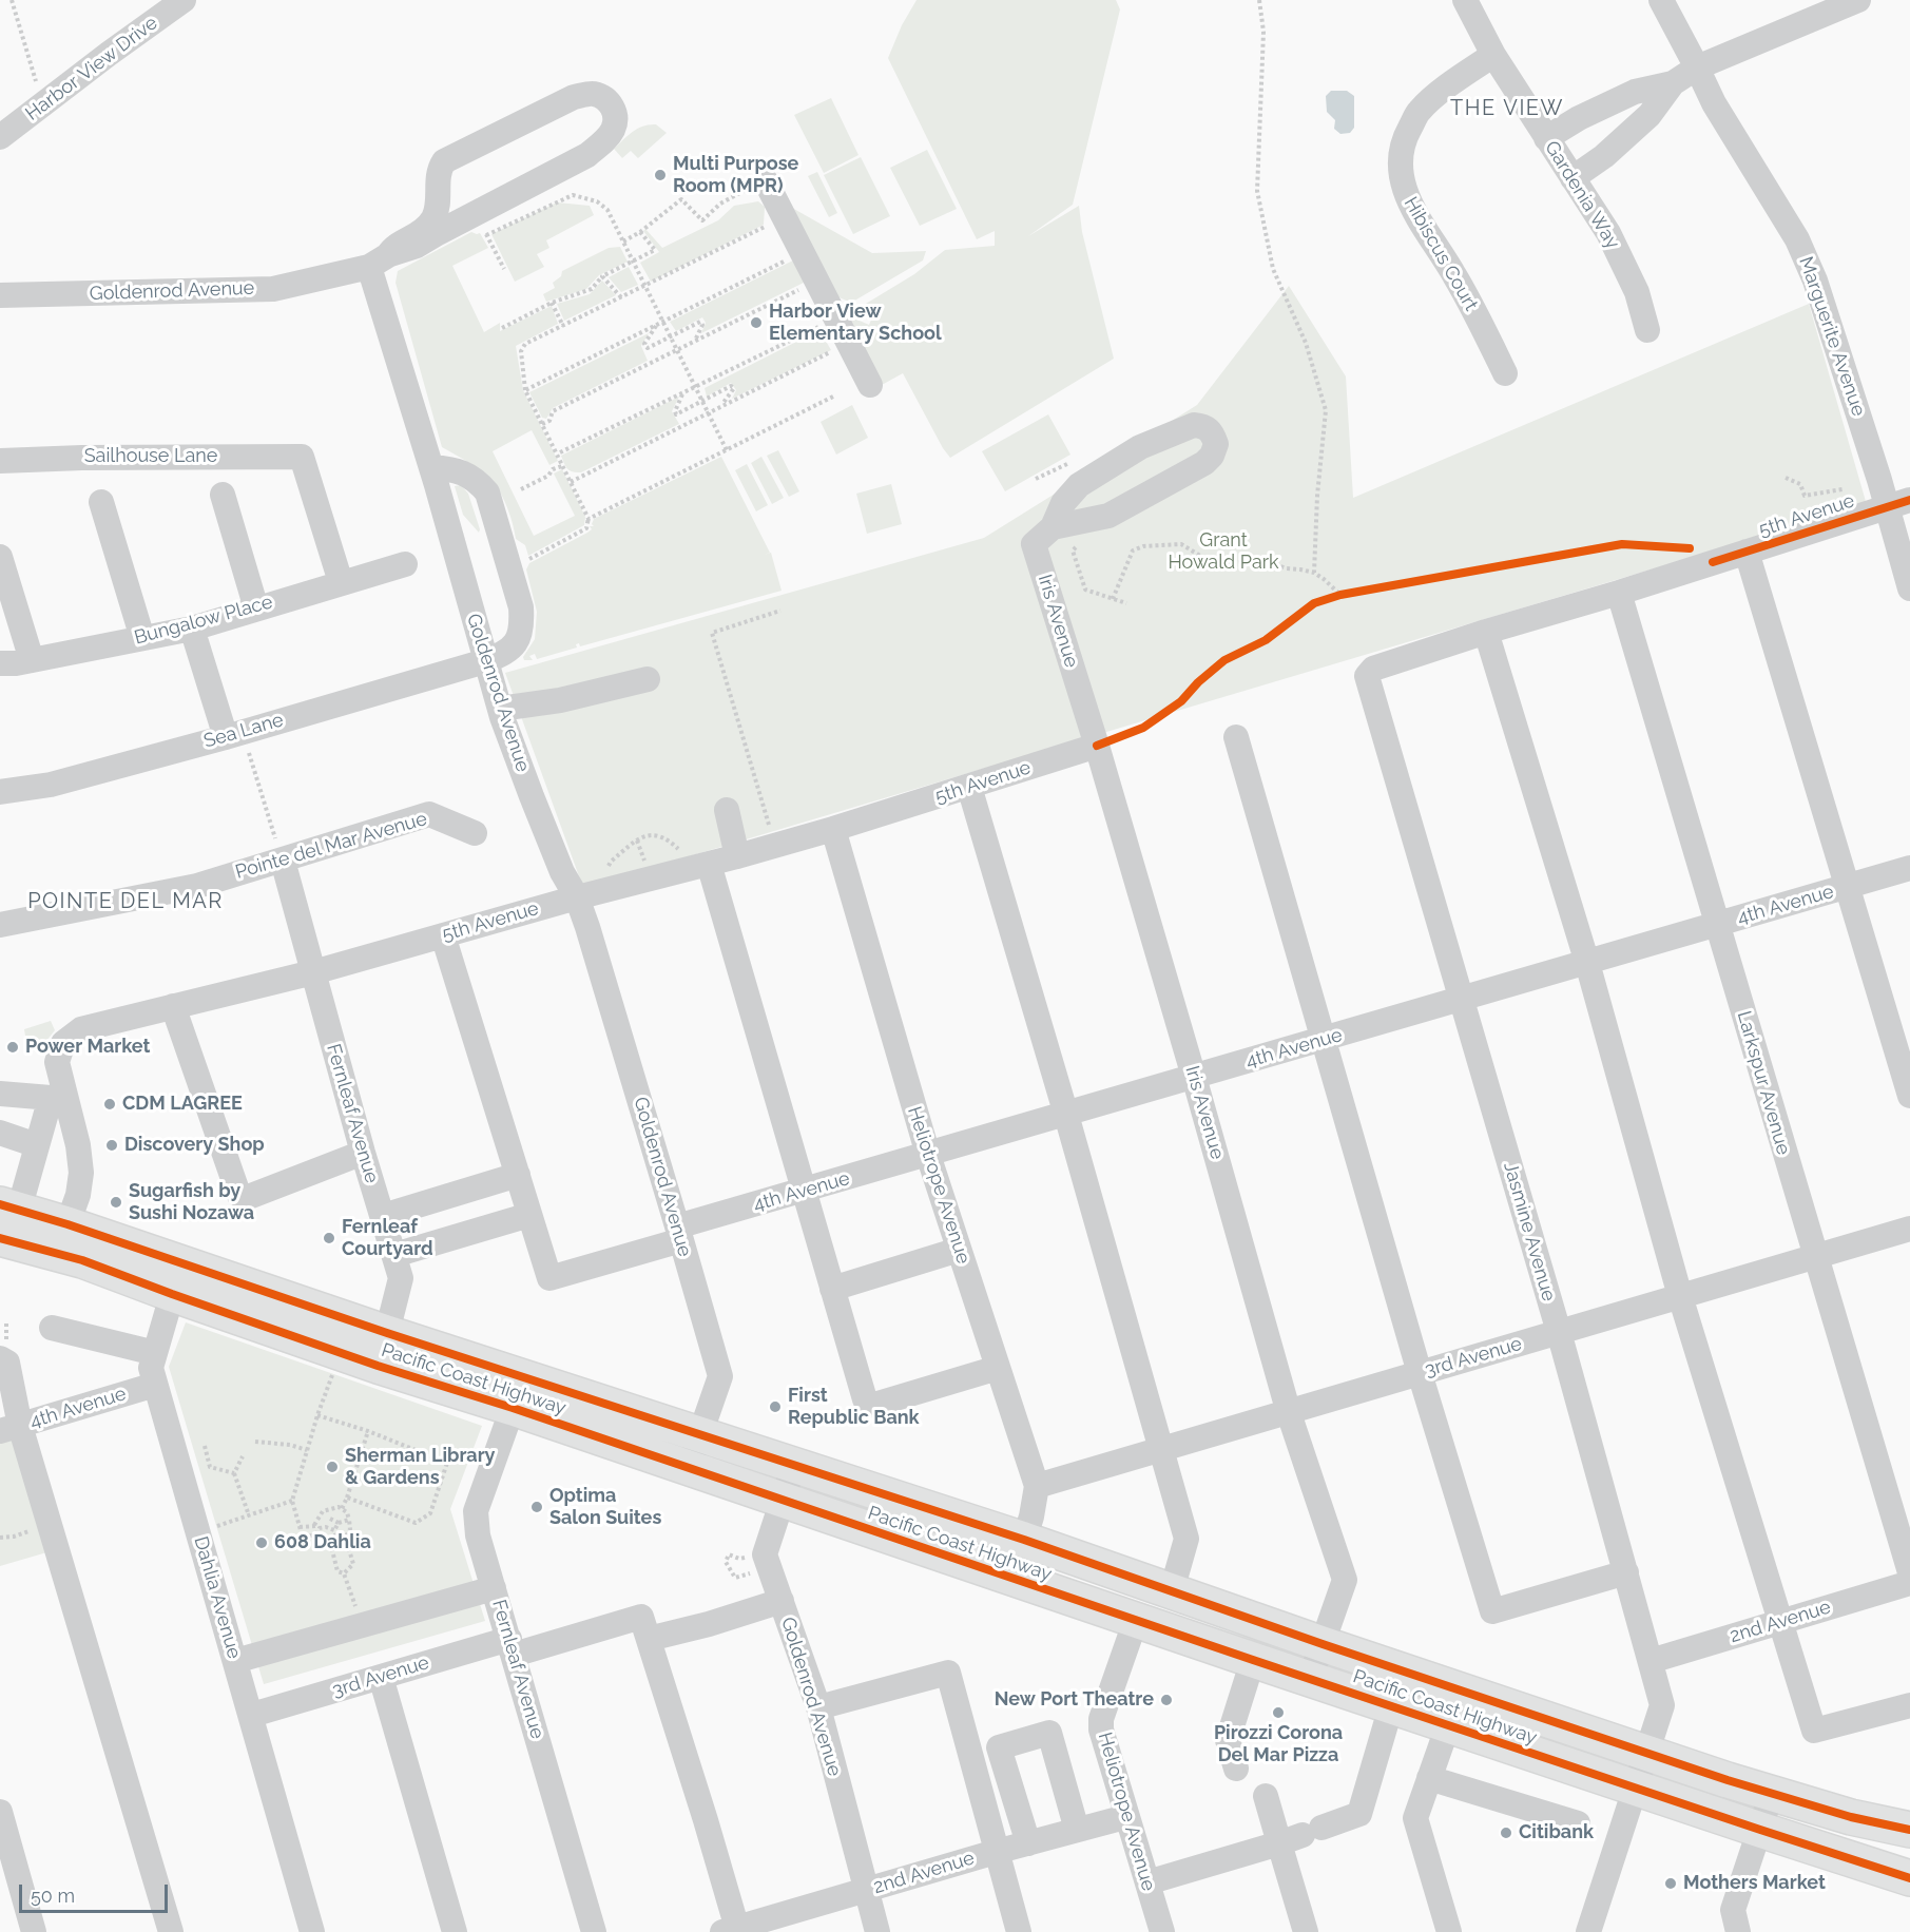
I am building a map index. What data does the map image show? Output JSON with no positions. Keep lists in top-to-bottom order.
{
  "streets": {
    "highway": ["Pacific Coast Highway"],
    "street": [
      "Harbor View Drive",
      "Gardenia Way",
      "Hibiscus Court",
      "Goldenrod Avenue",
      "Marguerite Avenue",
      "Sailhouse Lane",
      "5th Avenue",
      "Bungalow Place",
      "Iris Avenue",
      "Sea Lane",
      "Pointe del Mar Avenue",
      "4th Avenue",
      "Larkspur Avenue",
      "Fernleaf Avenue",
      "Heliotrope Avenue",
      "Jasmine Avenue",
      "3rd Avenue",
      "Dahlia Avenue",
      "2nd Avenue"
    ]
  },
  "crossings": [
    ["Gardenia Way", "Hibiscus Court"],
    ["Goldenrod Avenue", "5th Avenue"],
    ["Goldenrod Avenue", "Sea Lane"],
    ["Goldenrod Avenue", "4th Avenue"],
    ["Goldenrod Avenue", "Pacific Coast Highway"],
    ["Goldenrod Avenue", "2nd Avenue"],
    ["Marguerite Avenue", "5th Avenue"],
    ["Sailhouse Lane", "Bungalow Place"],
    ["5th Avenue", "Iris Avenue"],
    ["5th Avenue", "Larkspur Avenue"],
    ["5th Avenue", "Fernleaf Avenue"],
    ["5th Avenue", "Heliotrope Avenue"],
    ["5th Avenue", "Jasmine Avenue"],
    ["5th Avenue", "Pacific Coast Highway"],
    ["Iris Avenue", "4th Avenue"],
    ["Iris Avenue", "3rd Avenue"],
    ["Iris Avenue", "Pacific Coast Highway"],
    ["Pointe del Mar Avenue", "Fernleaf Avenue"],
    ["4th Avenue", "Larkspur Avenue"],
    ["4th Avenue", "Heliotrope Avenue"],
    ["4th Avenue", "Jasmine Avenue"],
    ["4th Avenue", "Dahlia Avenue"],
    ["Larkspur Avenue", "3rd Avenue"],
    ["Fernleaf Avenue", "3rd Avenue"],
    ["Fernleaf Avenue", "Pacific Coast Highway"],
    ["Heliotrope Avenue", "3rd Avenue"],
    ["Heliotrope Avenue", "Pacific Coast Highway"],
    ["Heliotrope Avenue", "2nd Avenue"],
    ["Jasmine Avenue", "3rd Avenue"],
    ["Jasmine Avenue", "Pacific Coast Highway"],
    ["Jasmine Avenue", "2nd Avenue"],
    ["3rd Avenue", "Dahlia Avenue"],
    ["Pacific Coast Highway", "Dahlia Avenue"]
  ],
  "districts": ["THE VIEW", "POINTE DEL MAR"],
  "parks": ["Grant Howald Park"],
  "places": [
    "Multi Purpose Room (MPR)",
    "Harbor View Elementary School",
    "Power Market",
    "CDM LAGREE",
    "Discovery Shop",
    "Sugarfish by Sushi Nozawa",
    "Fernleaf Courtyard",
    "First Republic Bank",
    "Sherman Library & Gardens",
    "Optima Salon Suites",
    "608 Dahlia",
    "New Port Theatre",
    "Pirozzi Corona Del Mar Pizza",
    "Citibank",
    "Mothers Market"
  ],
  "scale_bar": "50 m"
}
